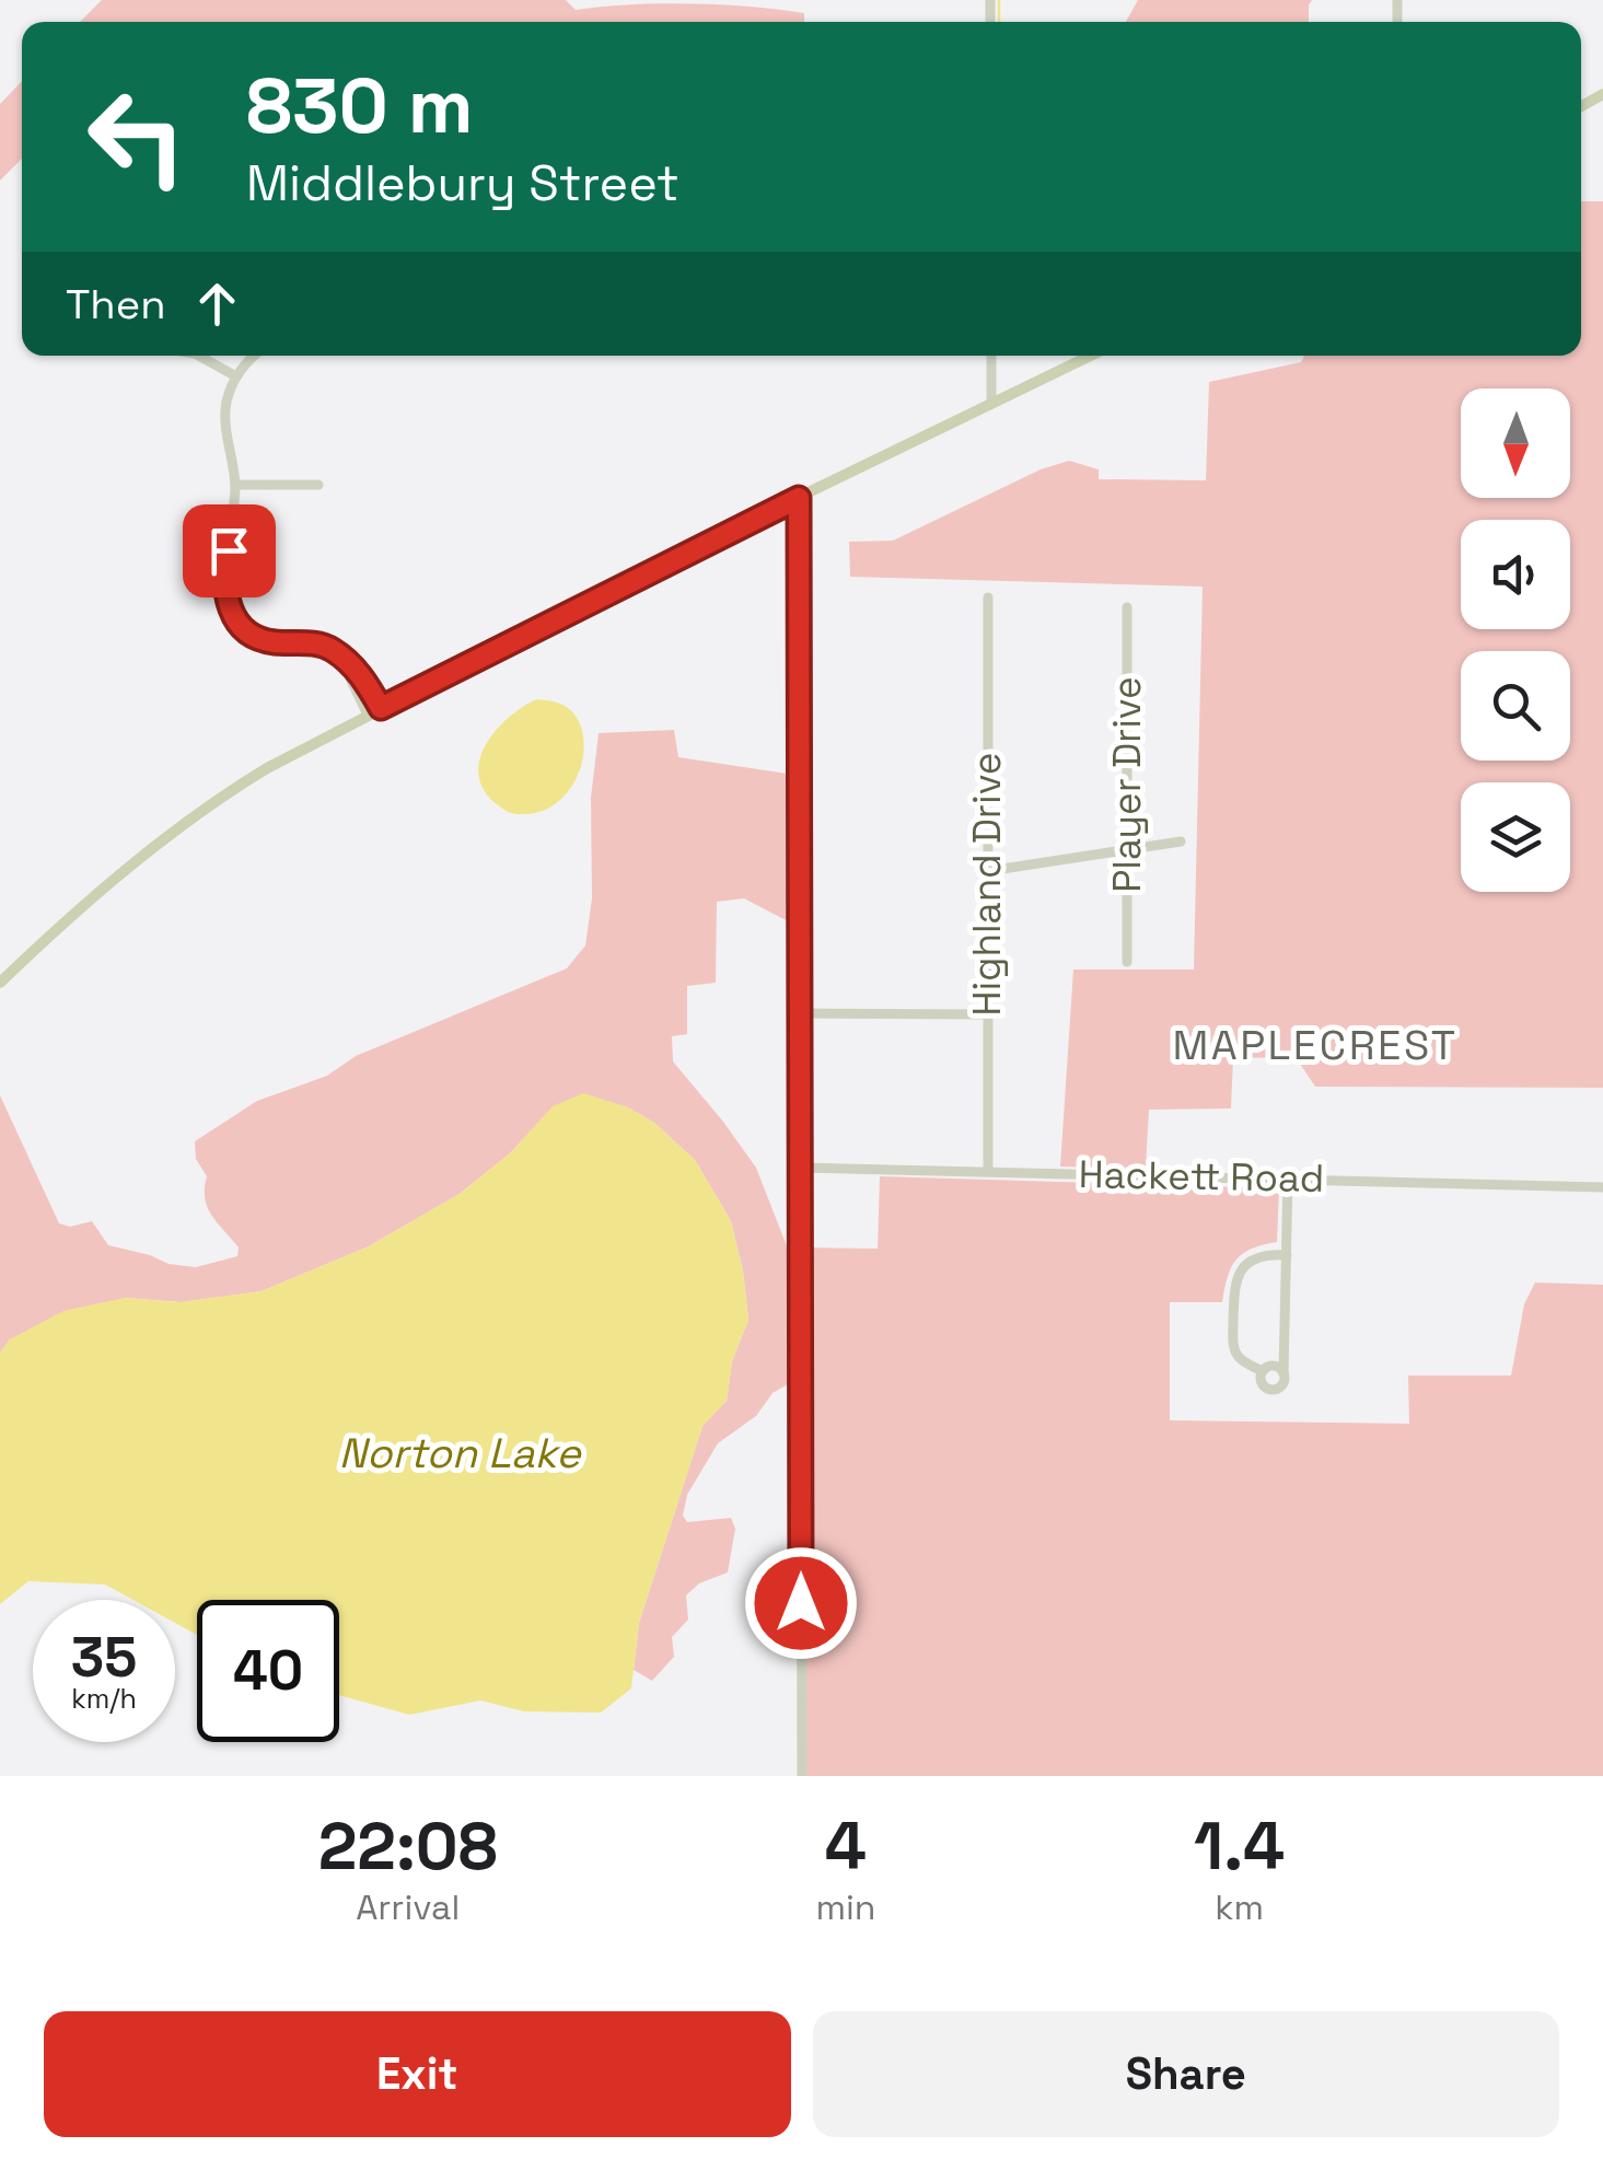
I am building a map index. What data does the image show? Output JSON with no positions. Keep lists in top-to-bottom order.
{
  "streets": {
    "street": ["Player Drive", "Highland Drive", "Hackett Road"]
  },
  "crossings": [
    ["Highland Drive", "Hackett Road"]
  ],
  "districts": ["MAPLECREST"],
  "water": ["Norton Lake"],
  "north": "bottom",
  "page": {
    "turn": ["830 m", "Middlebury Street"],
    "then": "Then",
    "speed": "35 km/h",
    "limit": "40",
    "eta": [
      "22:08",
      "Arrival",
      "4",
      "min",
      "1.4",
      "km"
    ],
    "buttons": ["Exit", "Share"]
  }
}
